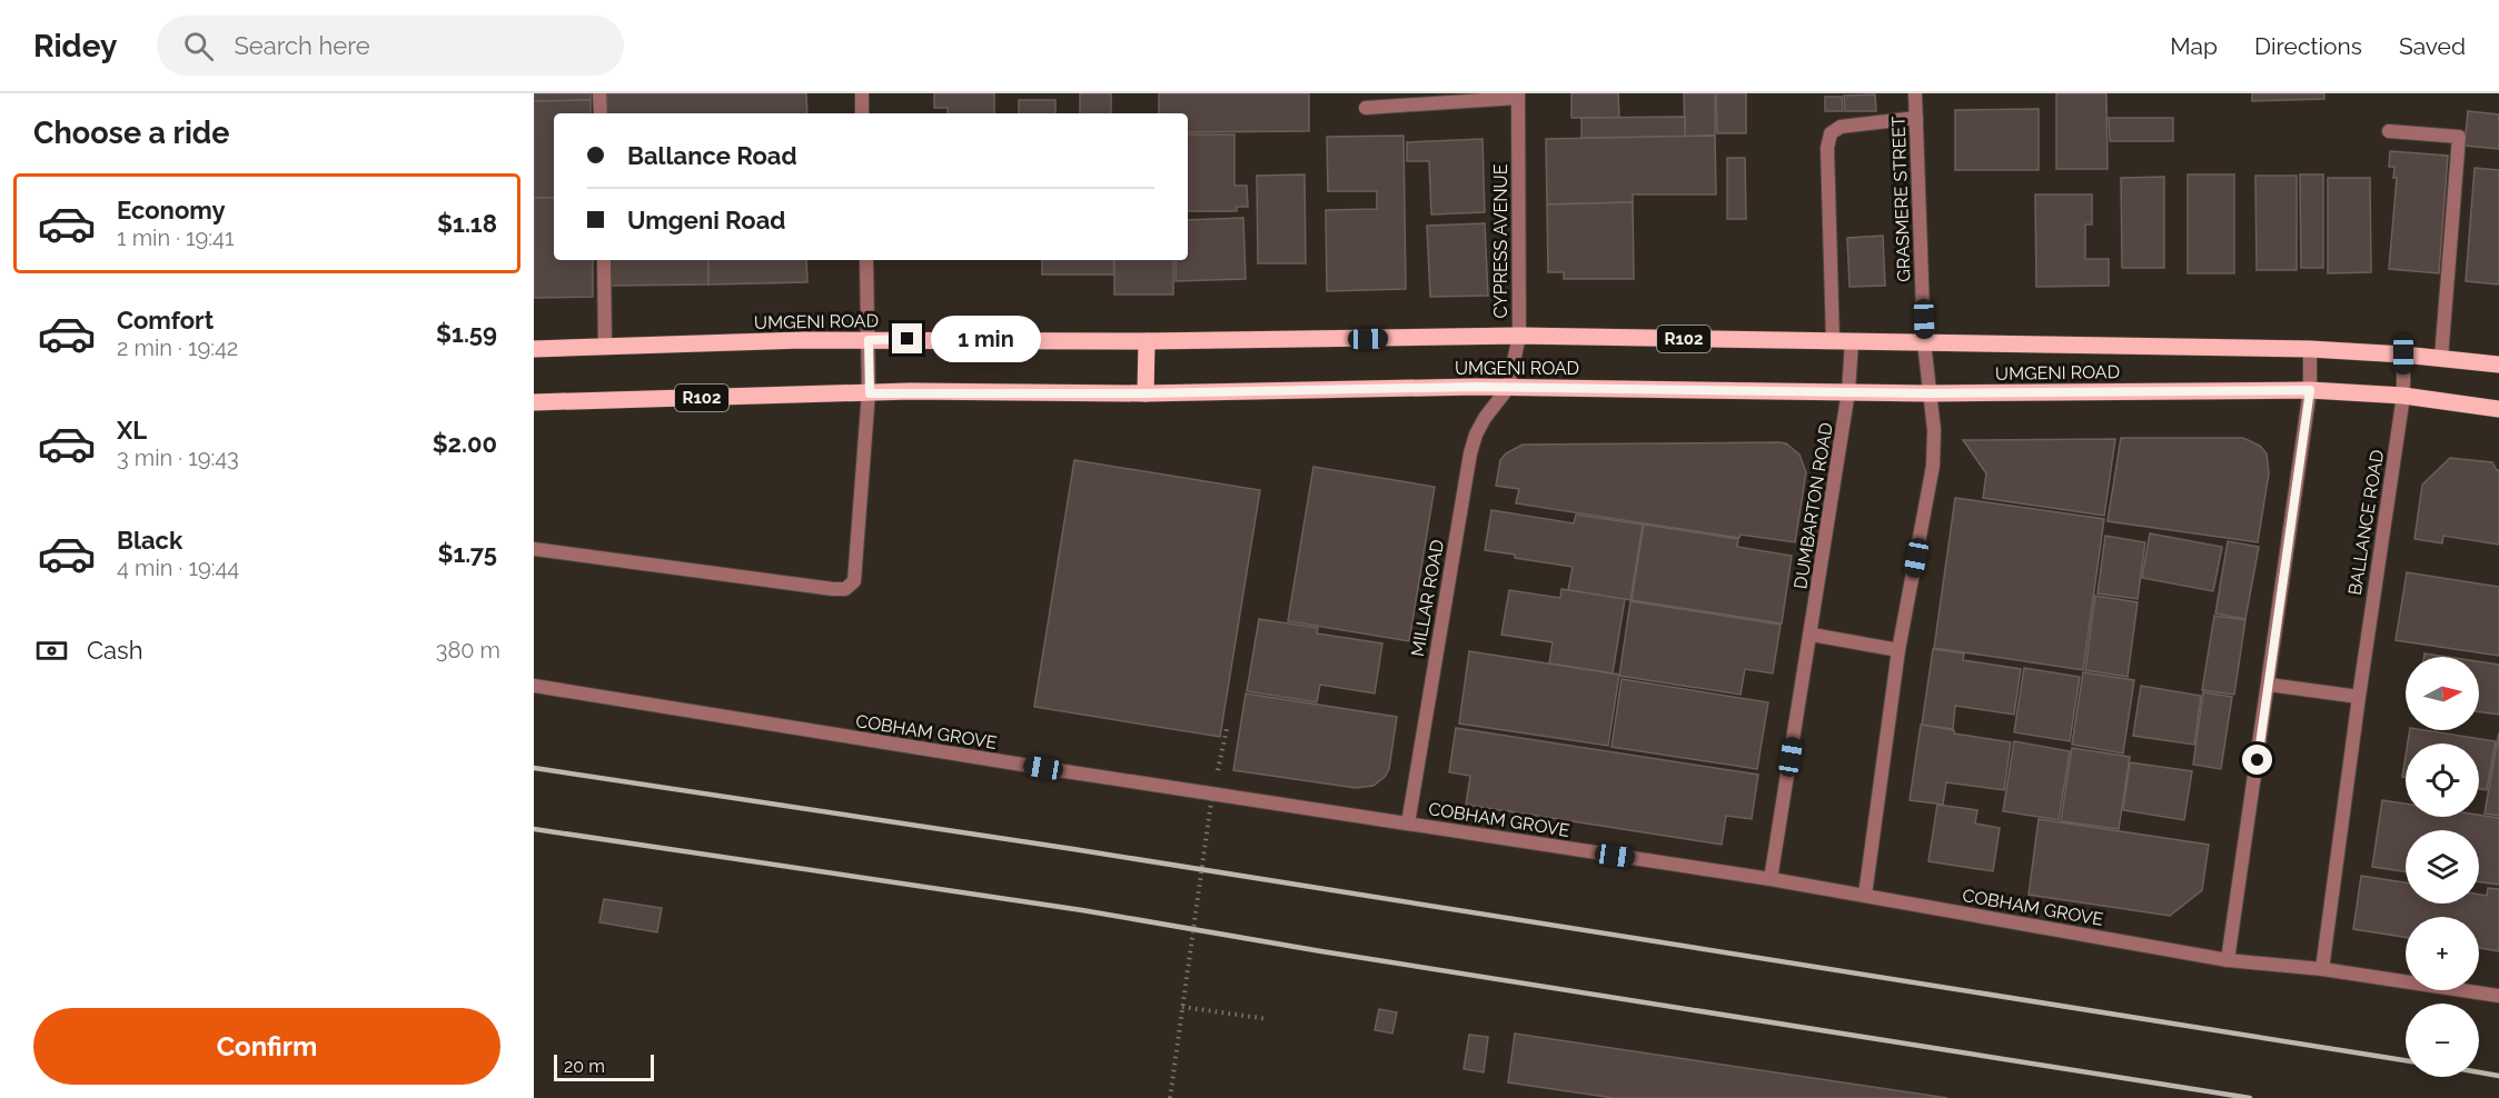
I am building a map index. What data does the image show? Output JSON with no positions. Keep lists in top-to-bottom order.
{
  "streets": {
    "main road": ["UMGENI ROAD", "R102"],
    "street": [
      "GRASMERE STREET",
      "CYPRESS AVENUE",
      "DUMBARTON ROAD",
      "BALLANCE ROAD",
      "MILLAR ROAD",
      "COBHAM GROVE"
    ]
  },
  "crossings": [
    ["GRASMERE STREET", "UMGENI ROAD"],
    ["CYPRESS AVENUE", "UMGENI ROAD"],
    ["CYPRESS AVENUE", "MILLAR ROAD"],
    ["UMGENI ROAD", "DUMBARTON ROAD"],
    ["UMGENI ROAD", "BALLANCE ROAD"],
    ["UMGENI ROAD", "MILLAR ROAD"],
    ["DUMBARTON ROAD", "COBHAM GROVE"],
    ["BALLANCE ROAD", "COBHAM GROVE"],
    ["MILLAR ROAD", "COBHAM GROVE"]
  ],
  "scale_bar": "20 m",
  "north": "right",
  "page": {
    "header": "Ridey",
    "search": "Search here",
    "nav": ["Map", "Directions", "Saved"],
    "heading": "Choose a ride",
    "banner": ["Ballance Road", "Umgeni Road"],
    "list": [
      {
        "name": "Economy",
        "note": "1 min · 19:41",
        "value": "$1.18"
      },
      {
        "name": "Comfort",
        "note": "2 min · 19:42",
        "value": "$1.59"
      },
      {
        "name": "XL",
        "note": "3 min · 19:43",
        "value": "$2.00"
      },
      {
        "name": "Black",
        "note": "4 min · 19:44",
        "value": "$1.75"
      }
    ],
    "bubble": "1 min",
    "pay": ["Cash", "380 m"],
    "map_buttons": ["+", "−"],
    "buttons": "Confirm",
    "scale": "20 m"
  }
}
